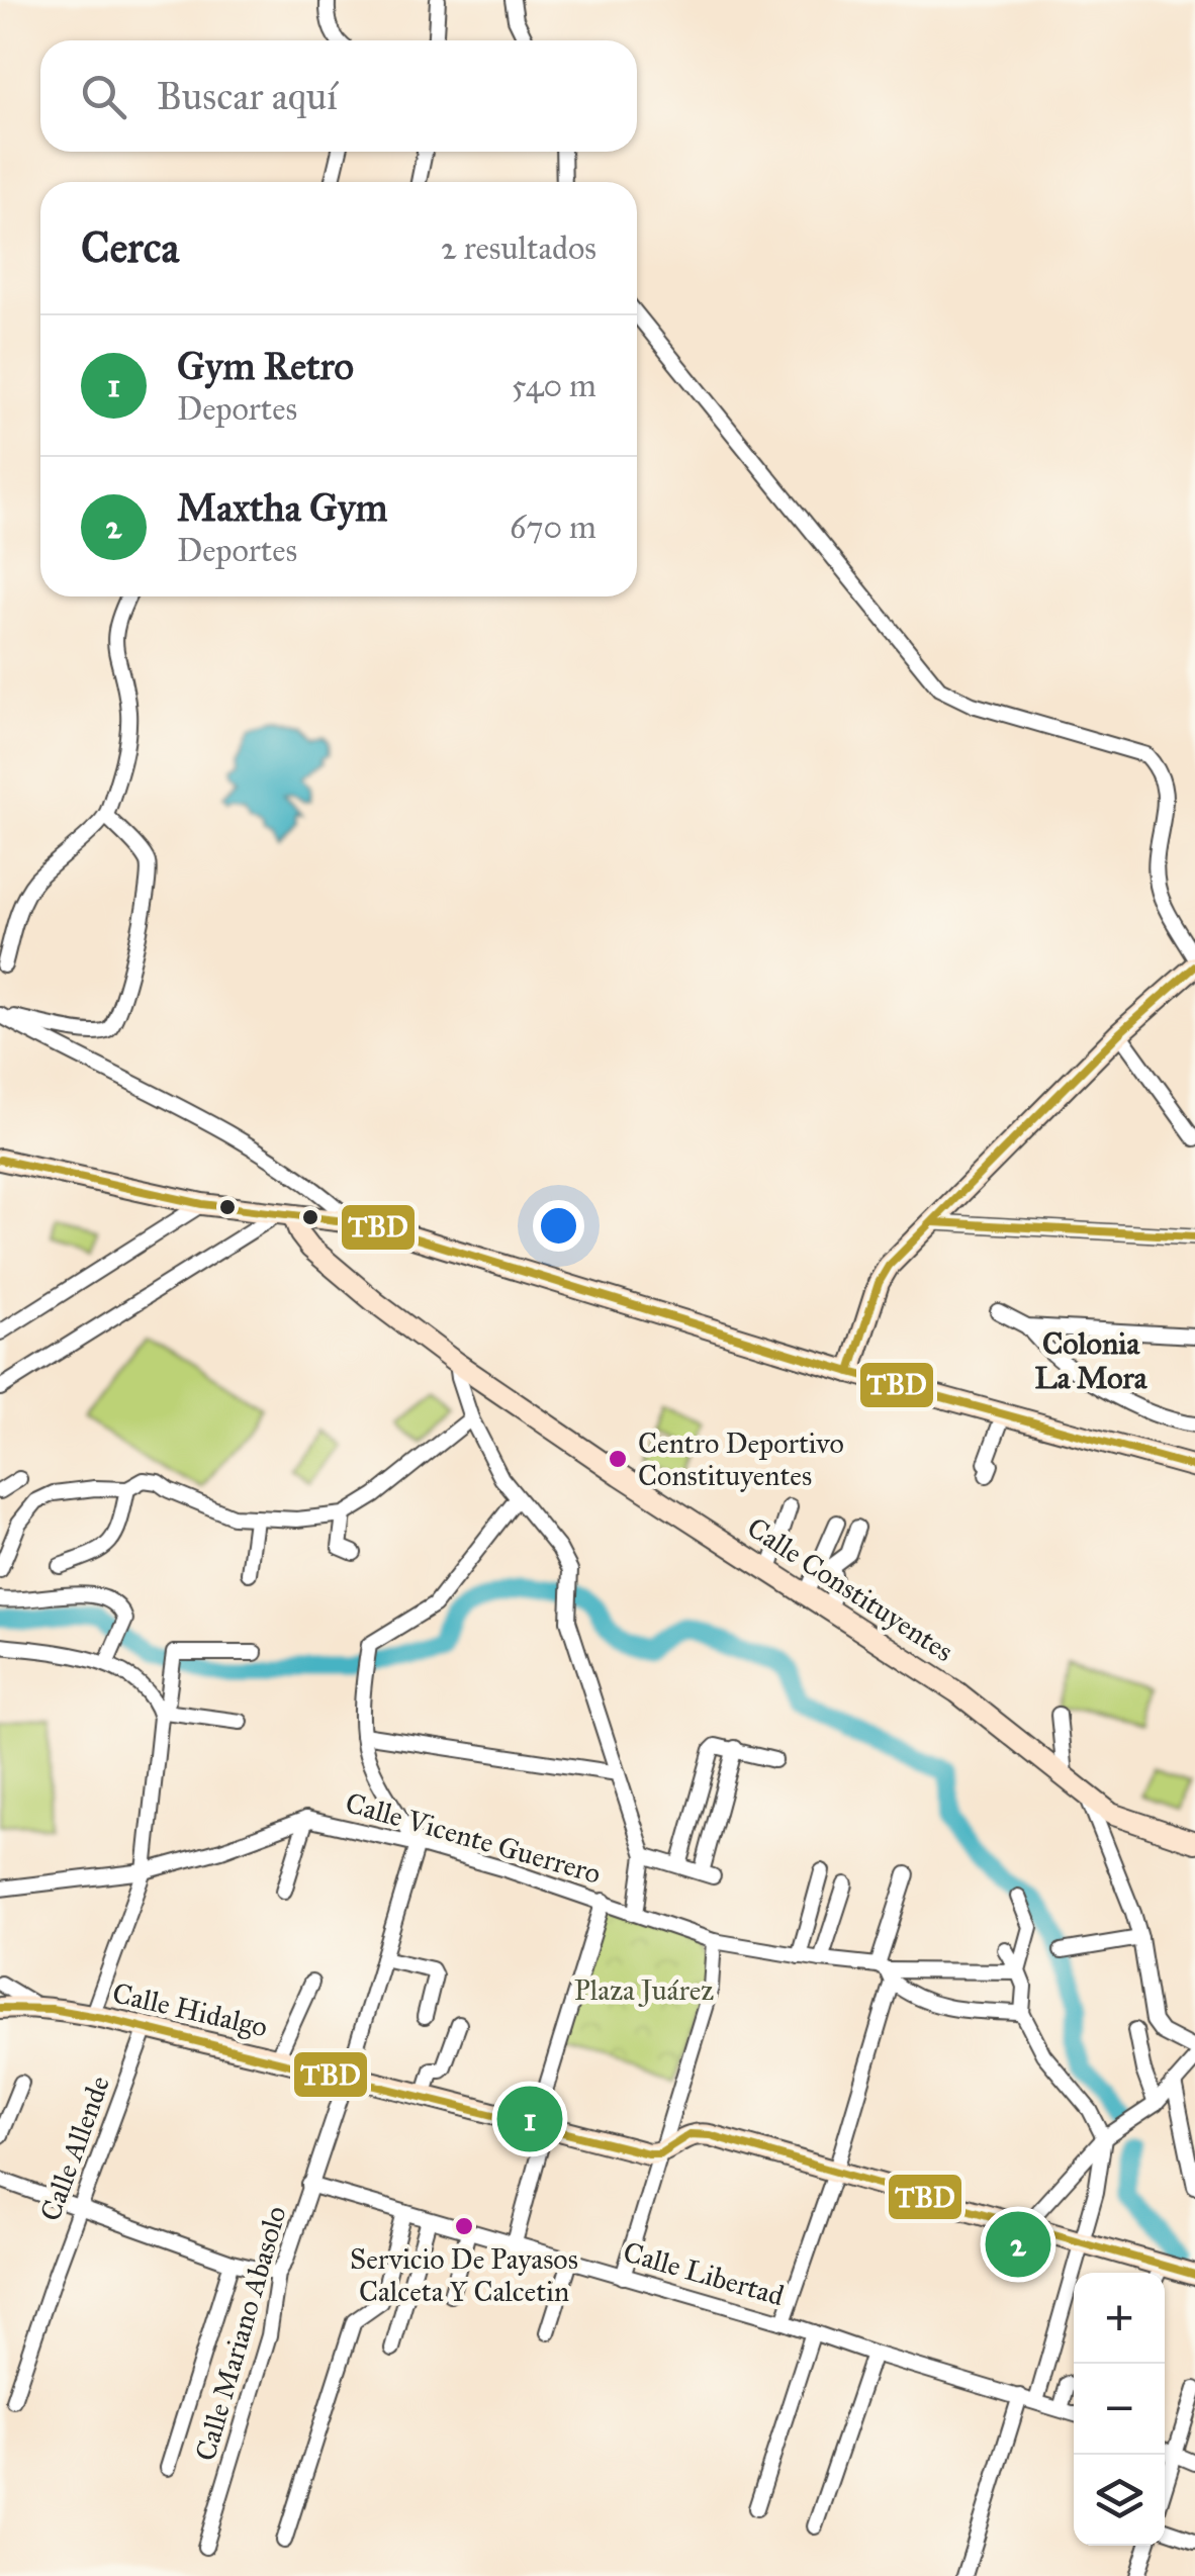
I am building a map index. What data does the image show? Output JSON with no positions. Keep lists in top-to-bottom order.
{
  "streets": {
    "main road": ["Calle Constituyentes", "Calle Hidalgo"],
    "street": [
      "Calle Vicente Guerrero",
      "Calle Allende",
      "Calle Libertad",
      "Calle Mariano Abasolo"
    ]
  },
  "crossings": [
    ["Calle Vicente Guerrero", "Calle Mariano Abasolo"],
    ["Calle Hidalgo", "Calle Allende"],
    ["Calle Hidalgo", "Calle Mariano Abasolo"],
    ["Calle Libertad", "Calle Mariano Abasolo"]
  ],
  "districts": ["Colonia La Mora"],
  "parks": ["Plaza Juárez"],
  "places": ["Centro Deportivo Constituyentes", "Servicio De Payasos Calceta Y Calcetin"],
  "lines": ["transit line TBD"],
  "page": {
    "search": "Buscar aquí",
    "heading": ["Cerca", "2 resultados"],
    "list": [
      {
        "mark": "1",
        "name": "Gym Retro",
        "note": "Deportes",
        "value": "540 m"
      },
      {
        "mark": "2",
        "name": "Maxtha Gym",
        "note": "Deportes",
        "value": "670 m"
      }
    ],
    "pins": ["1", "2"],
    "map_buttons": ["+", "−"]
  }
}
